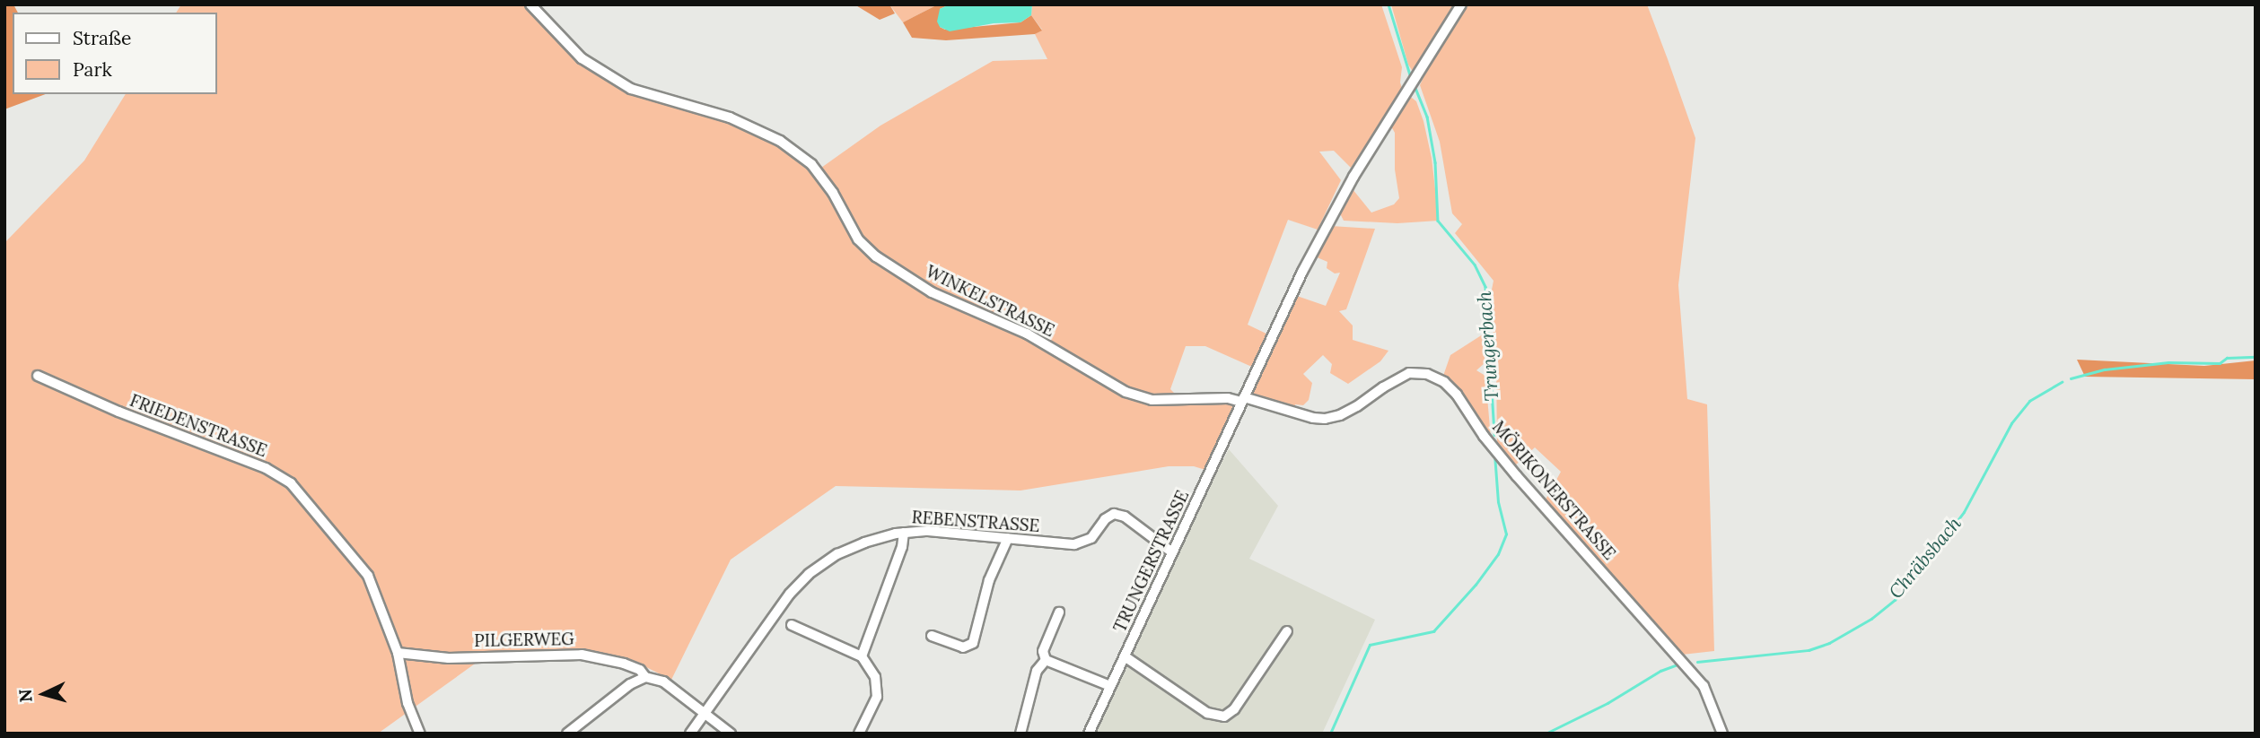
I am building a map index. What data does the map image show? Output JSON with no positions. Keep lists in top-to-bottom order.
{
  "streets": {
    "street": [
      "WINKELSTRASSE",
      "FRIEDENSTRASSE",
      "MÖRIKONERSTRASSE",
      "REBENSTRASSE",
      "TRUNGERSTRASSE",
      "PILGERWEG"
    ]
  },
  "crossings": [
    ["WINKELSTRASSE", "MÖRIKONERSTRASSE"],
    ["FRIEDENSTRASSE", "PILGERWEG"],
    ["MÖRIKONERSTRASSE", "TRUNGERSTRASSE"],
    ["REBENSTRASSE", "TRUNGERSTRASSE"],
    ["REBENSTRASSE", "PILGERWEG"]
  ],
  "water": ["Trungerbach", "Chräbsbach"],
  "legend": ["Straße", "Park"],
  "north": "left"
}
